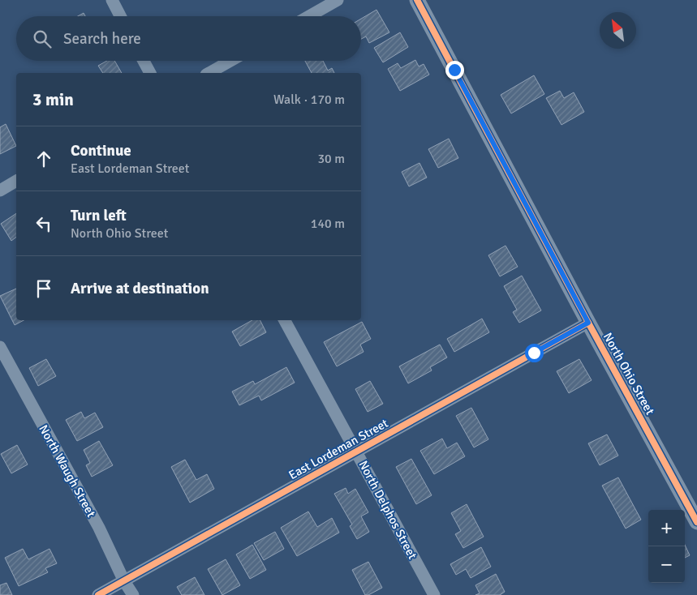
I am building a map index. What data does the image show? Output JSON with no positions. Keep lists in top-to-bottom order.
{
  "streets": {
    "street": [
      "North Ohio Street",
      "East Lordeman Street",
      "North Waugh Street",
      "North Delphos Street"
    ]
  },
  "crossings": [
    ["North Ohio Street", "East Lordeman Street"],
    ["East Lordeman Street", "North Waugh Street"],
    ["East Lordeman Street", "North Delphos Street"]
  ],
  "north": "top left",
  "page": {
    "search": "Search here",
    "heading": ["3 min", "Walk · 170 m"],
    "list": [
      ["Continue", "East Lordeman Street", "30 m"],
      ["Turn left", "North Ohio Street", "140 m"],
      "Arrive at destination"
    ],
    "map_buttons": ["+", "−"]
  }
}
